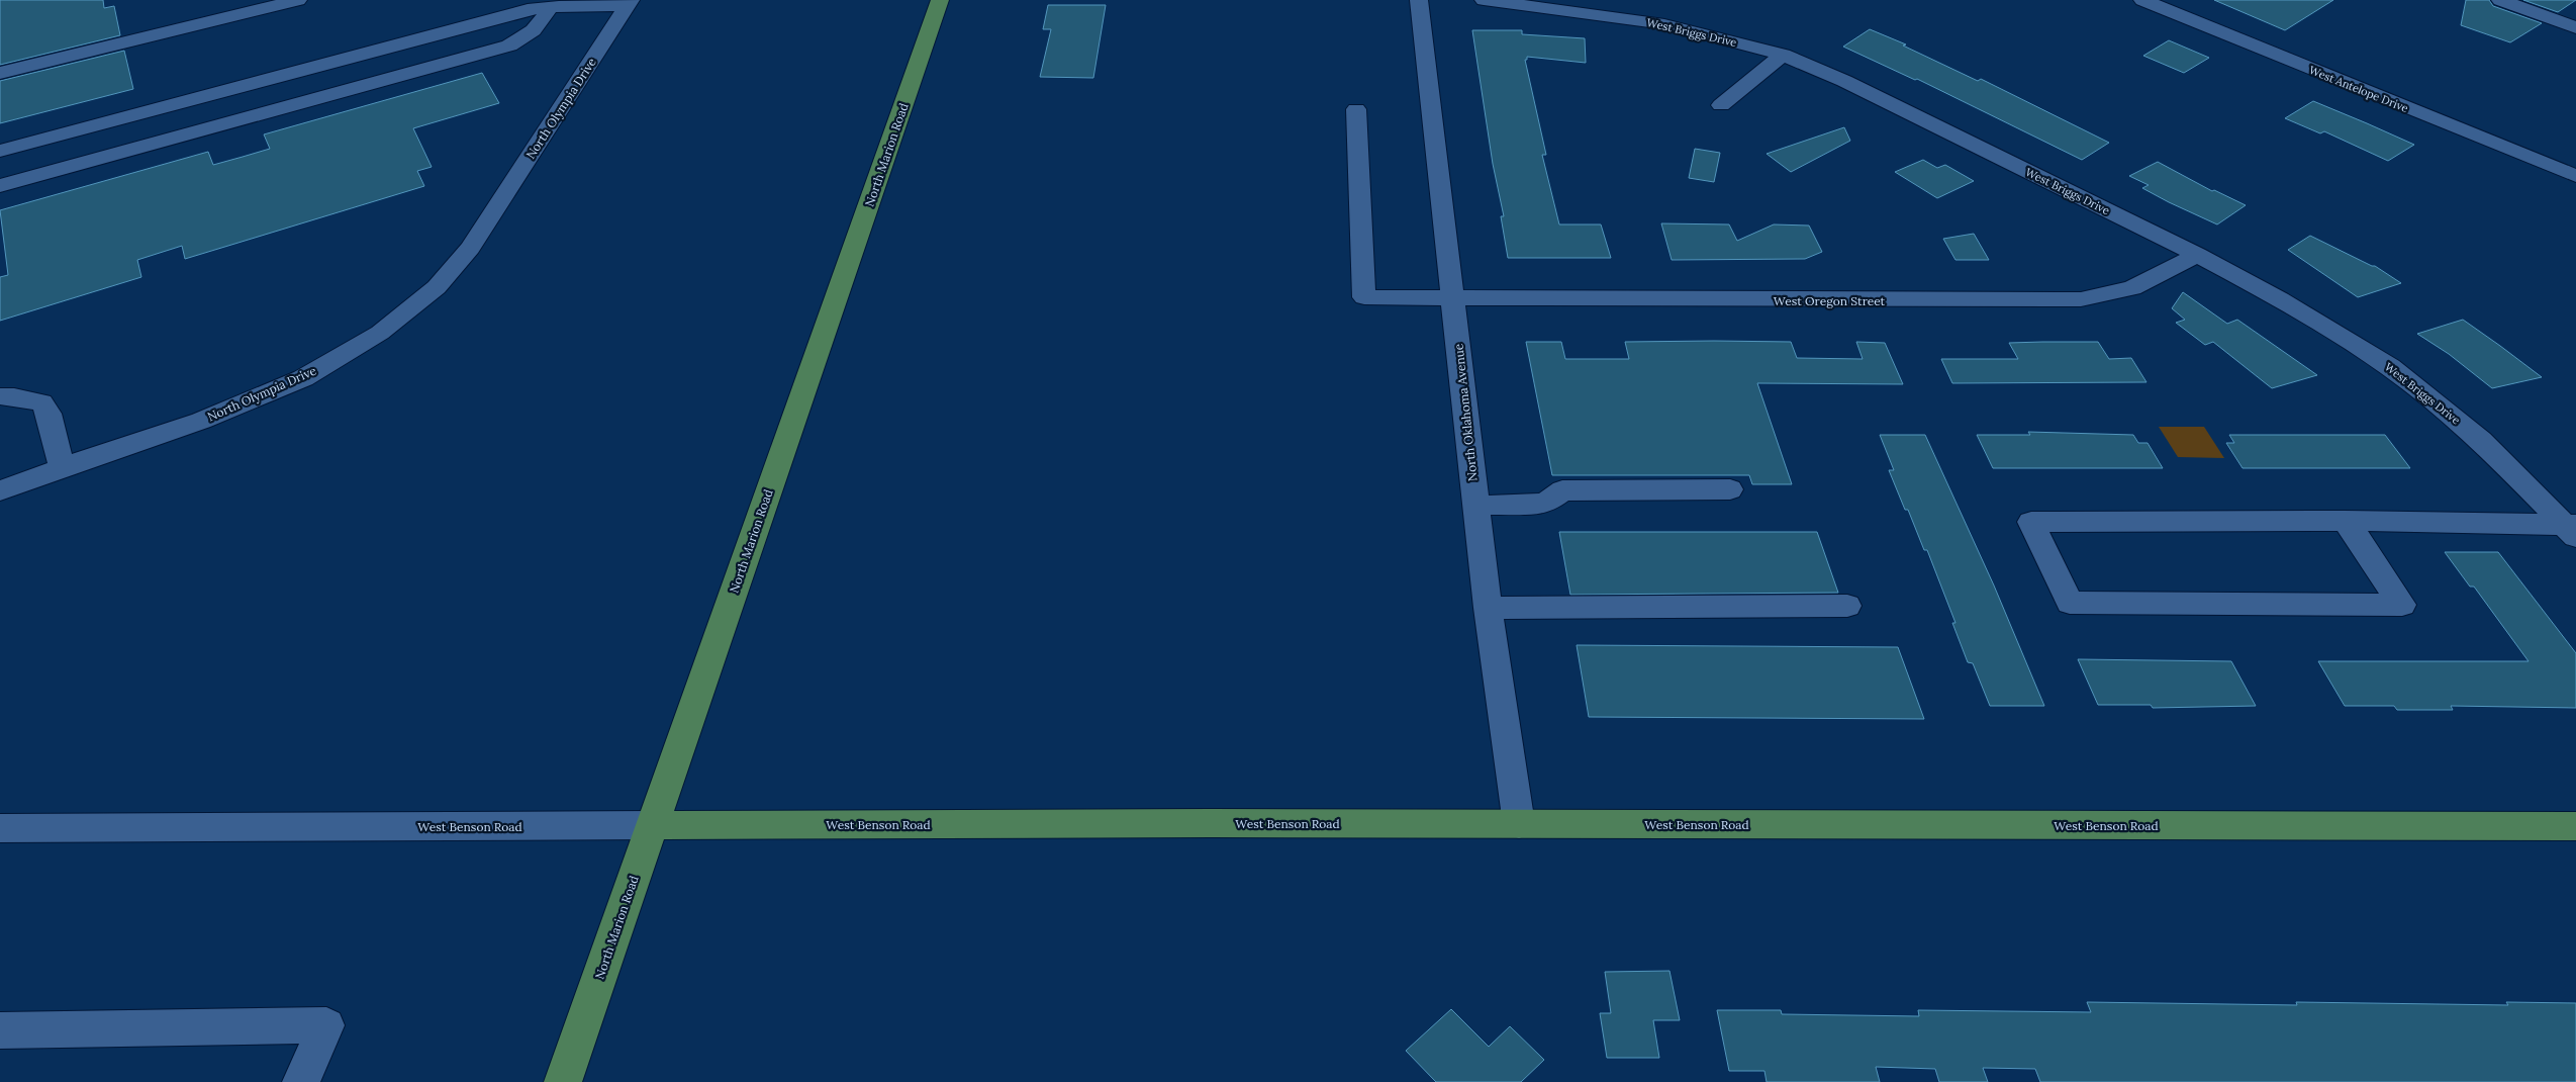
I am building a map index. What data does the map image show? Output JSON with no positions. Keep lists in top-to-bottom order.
{
  "streets": {
    "main road": ["North Marion Road", "West Benson Road"],
    "street": [
      "West Briggs Drive",
      "West Antelope Drive",
      "North Olympia Drive",
      "West Oregon Street",
      "North Oklahoma Avenue"
    ]
  },
  "crossings": [
    ["West Briggs Drive", "West Oregon Street"],
    ["North Marion Road", "West Benson Road"],
    ["West Oregon Street", "North Oklahoma Avenue"],
    ["North Oklahoma Avenue", "West Benson Road"]
  ]
}
